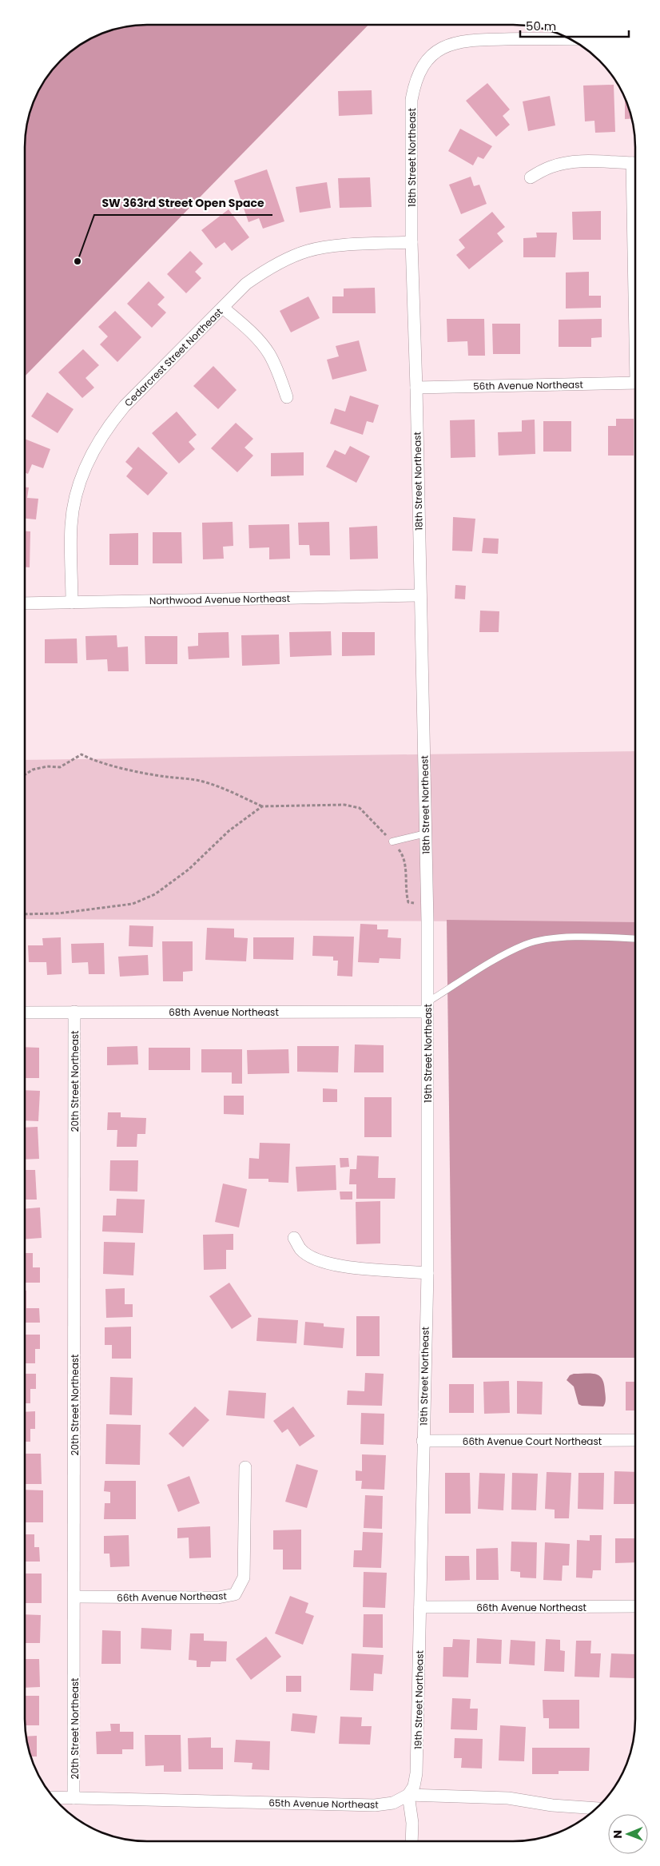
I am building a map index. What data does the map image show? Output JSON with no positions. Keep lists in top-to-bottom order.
{
  "streets": {
    "street": [
      "18th Street Northeast",
      "Cedarcrest Street Northeast",
      "56th Avenue Northeast",
      "Northwood Avenue Northeast",
      "68th Avenue Northeast",
      "19th Street Northeast",
      "20th Street Northeast",
      "66th Avenue Court Northeast",
      "66th Avenue Northeast",
      "65th Avenue Northeast"
    ]
  },
  "crossings": [
    ["18th Street Northeast", "Cedarcrest Street Northeast"],
    ["18th Street Northeast", "56th Avenue Northeast"],
    ["18th Street Northeast", "Northwood Avenue Northeast"],
    ["18th Street Northeast", "19th Street Northeast"],
    ["Cedarcrest Street Northeast", "Northwood Avenue Northeast"],
    ["68th Avenue Northeast", "19th Street Northeast"],
    ["68th Avenue Northeast", "20th Street Northeast"],
    ["19th Street Northeast", "66th Avenue Court Northeast"],
    ["19th Street Northeast", "66th Avenue Northeast"],
    ["19th Street Northeast", "65th Avenue Northeast"],
    ["20th Street Northeast", "66th Avenue Northeast"],
    ["20th Street Northeast", "65th Avenue Northeast"]
  ],
  "places": ["SW 363rd Street Open Space"],
  "scale_bar": "50 m",
  "north": "left"
}
